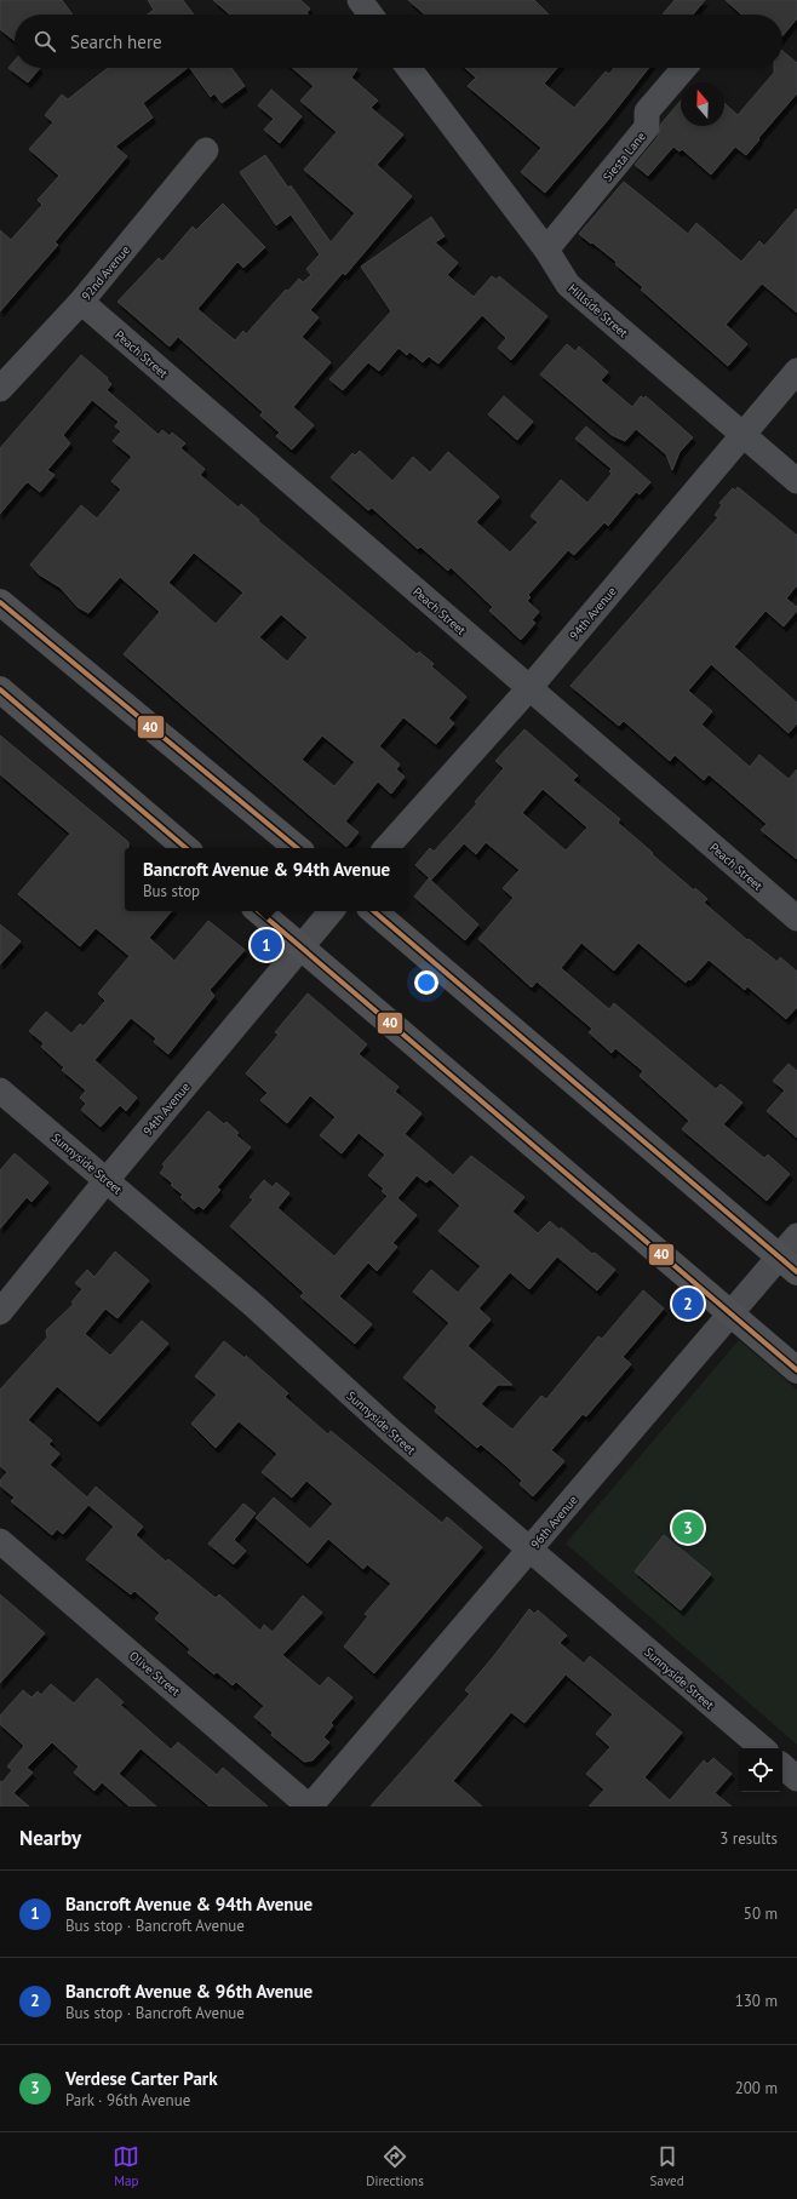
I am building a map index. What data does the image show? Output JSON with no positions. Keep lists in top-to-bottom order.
{
  "streets": {
    "street": [
      "Siesta Lane",
      "92nd Avenue",
      "Hillside Street",
      "Peach Street",
      "94th Avenue",
      "Sunnyside Street",
      "96th Avenue",
      "Olive Street"
    ]
  },
  "crossings": [
    ["Siesta Lane", "Hillside Street"],
    ["92nd Avenue", "Peach Street"],
    ["Hillside Street", "94th Avenue"],
    ["Peach Street", "94th Avenue"],
    ["94th Avenue", "Sunnyside Street"],
    ["Sunnyside Street", "96th Avenue"],
    ["96th Avenue", "Olive Street"]
  ],
  "lines": ["transit line 40"],
  "north": "top",
  "page": {
    "search": "Search here",
    "popup": ["Bancroft Avenue & 94th Avenue", "Bus stop"],
    "pins": ["1", "2", "3"],
    "heading": ["Nearby", "3 results"],
    "list": [
      {
        "mark": "1",
        "name": "Bancroft Avenue & 94th Avenue",
        "note": "Bus stop · Bancroft Avenue",
        "value": "50 m"
      },
      {
        "mark": "2",
        "name": "Bancroft Avenue & 96th Avenue",
        "note": "Bus stop · Bancroft Avenue",
        "value": "130 m"
      },
      {
        "mark": "3",
        "name": "Verdese Carter Park",
        "note": "Park · 96th Avenue",
        "value": "200 m"
      }
    ],
    "nav": ["Map", "Directions", "Saved"]
  }
}
